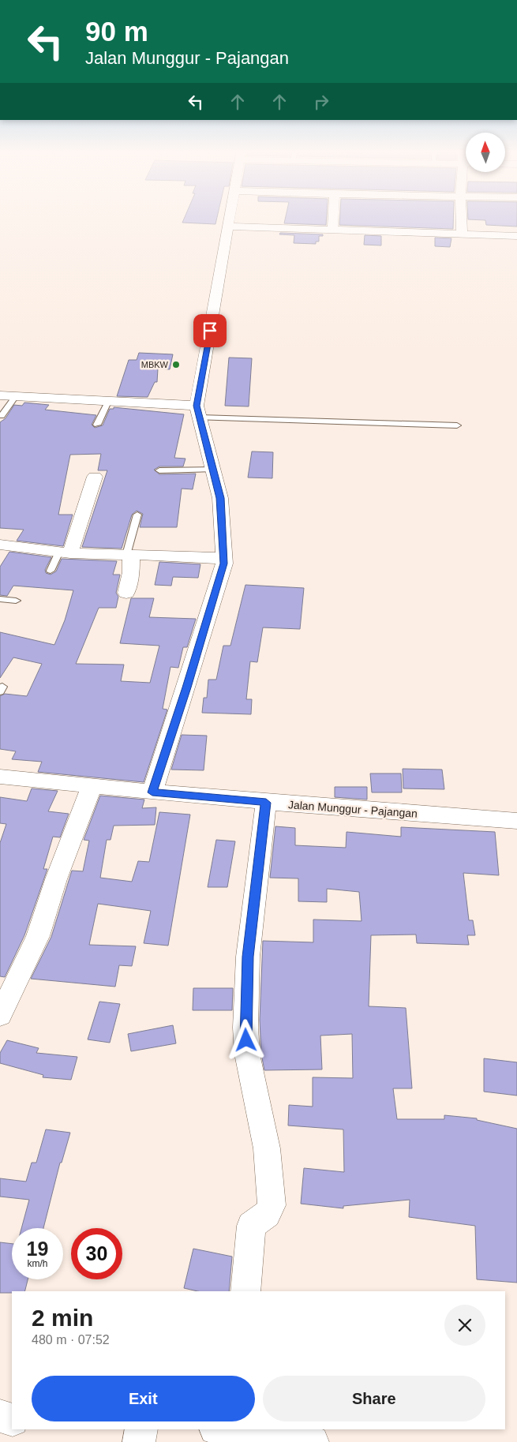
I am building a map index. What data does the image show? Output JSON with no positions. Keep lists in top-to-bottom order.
{
  "streets": {
    "street": ["Jalan Munggur - Pajangan"]
  },
  "places": ["MBKW"],
  "north": "top",
  "page": {
    "turn": ["90 m", "Jalan Munggur - Pajangan"],
    "speed": "19 km/h",
    "limit": "30",
    "heading": ["2 min", "480 m · 07:52"],
    "buttons": ["Exit", "Share"]
  }
}
